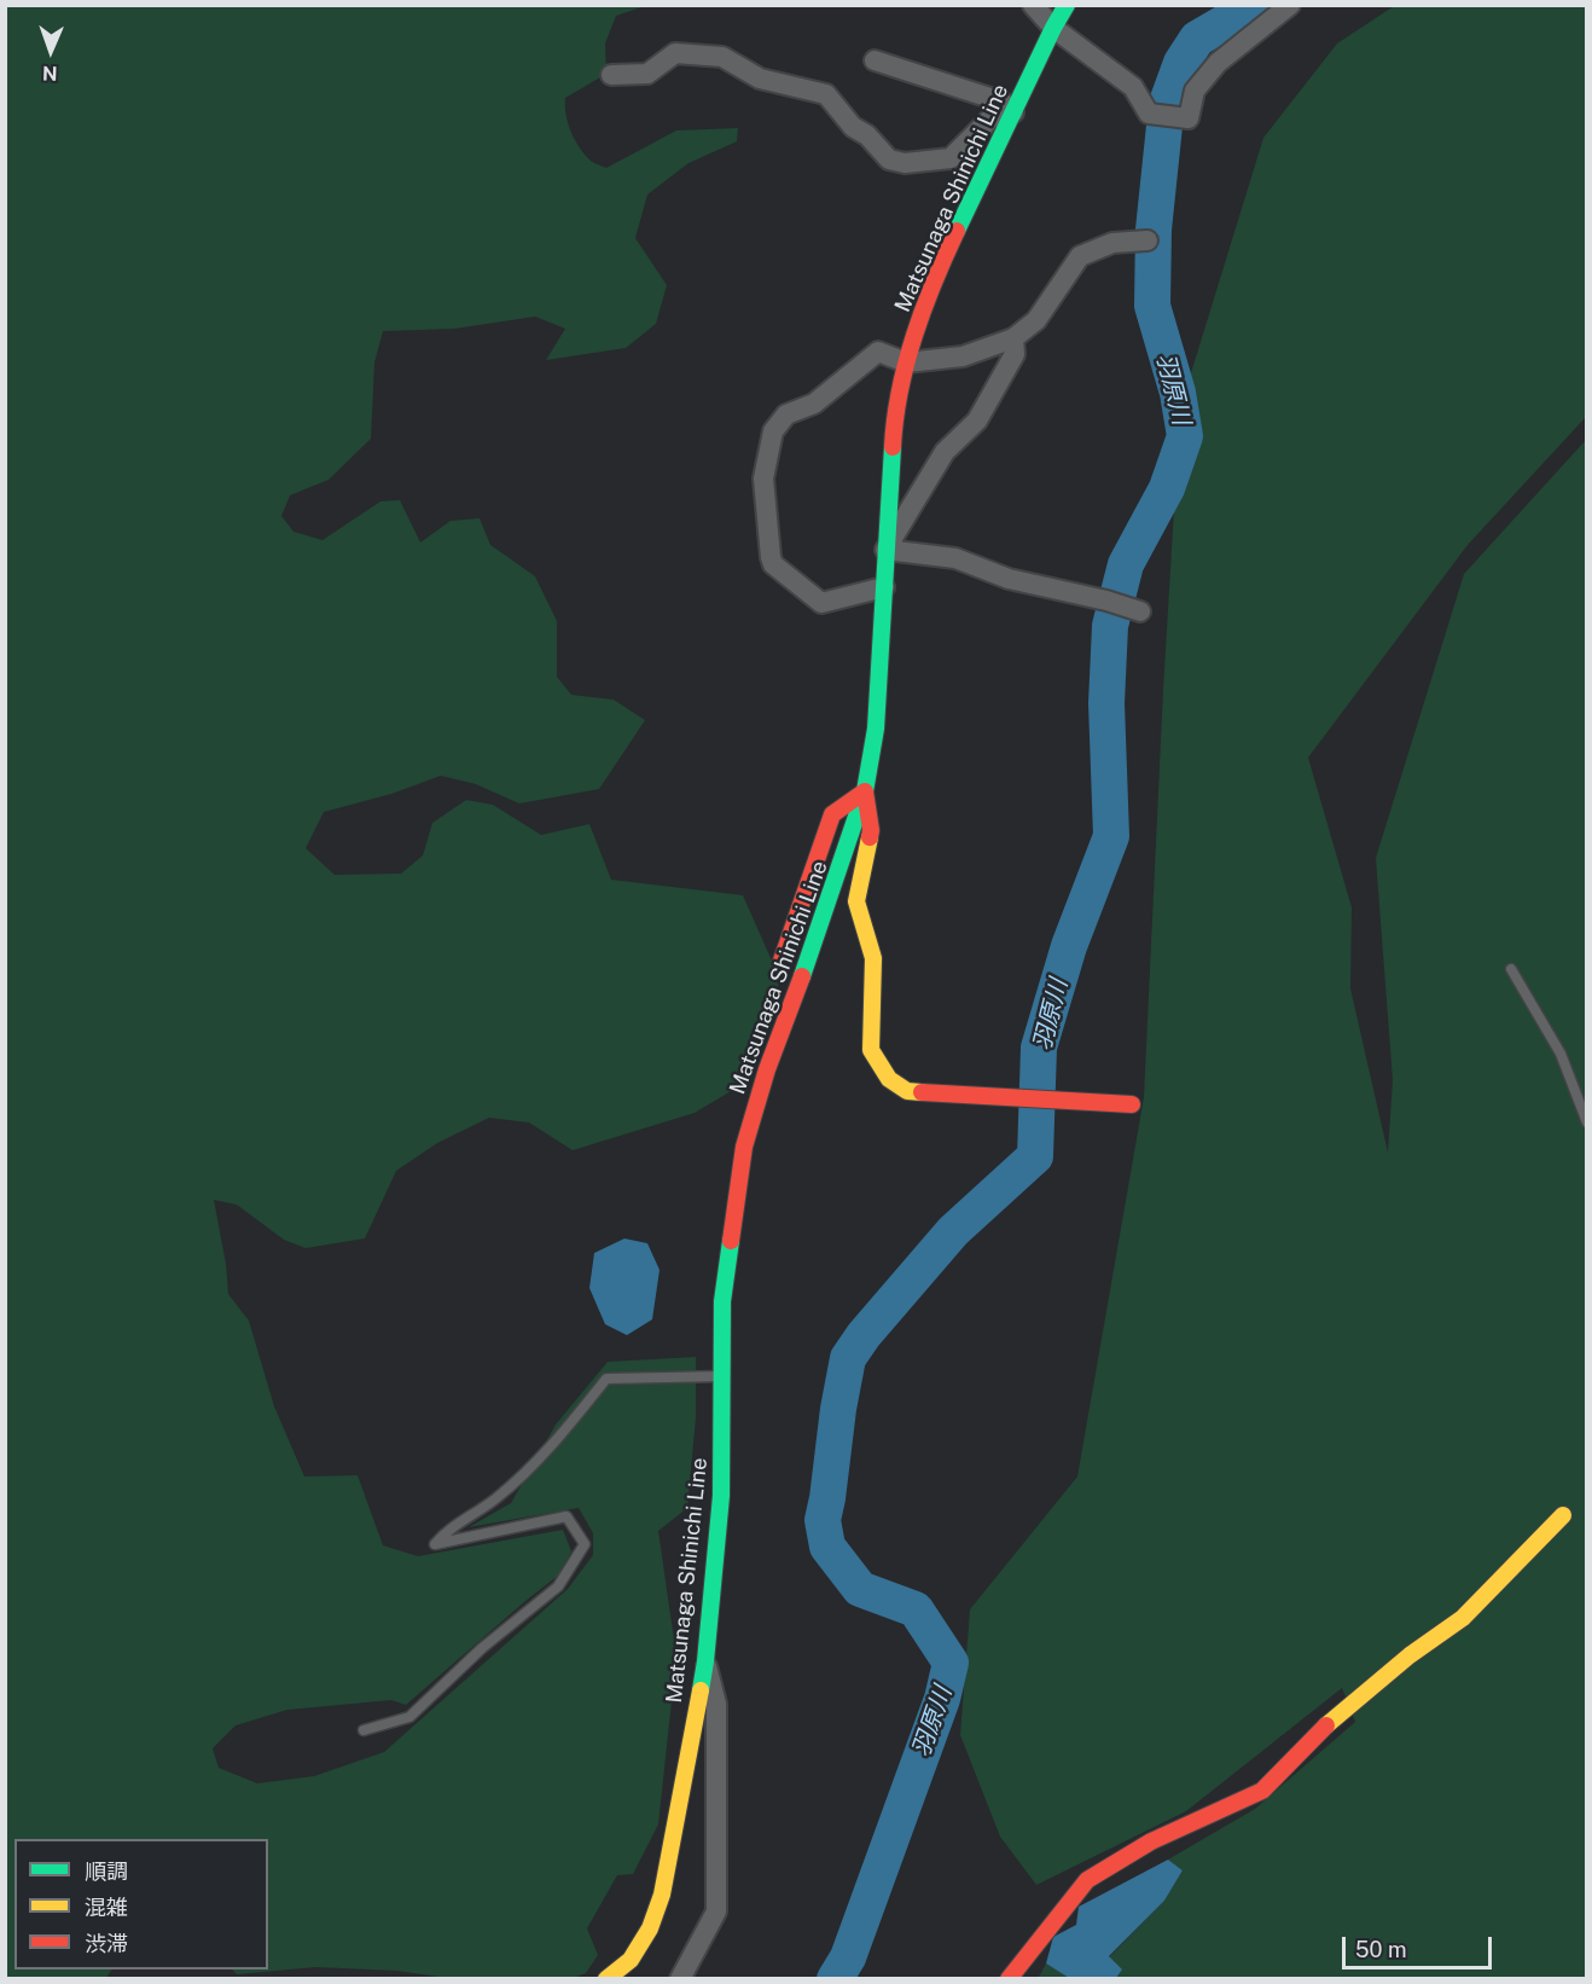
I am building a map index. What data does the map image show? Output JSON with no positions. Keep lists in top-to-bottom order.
{
  "streets": {
    "main road": ["Matsunaga Shinichi Line"]
  },
  "water": ["羽原川"],
  "legend": ["順調", "混雑", "渋滞"],
  "scale_bar": "50 m",
  "north": "bottom"
}
